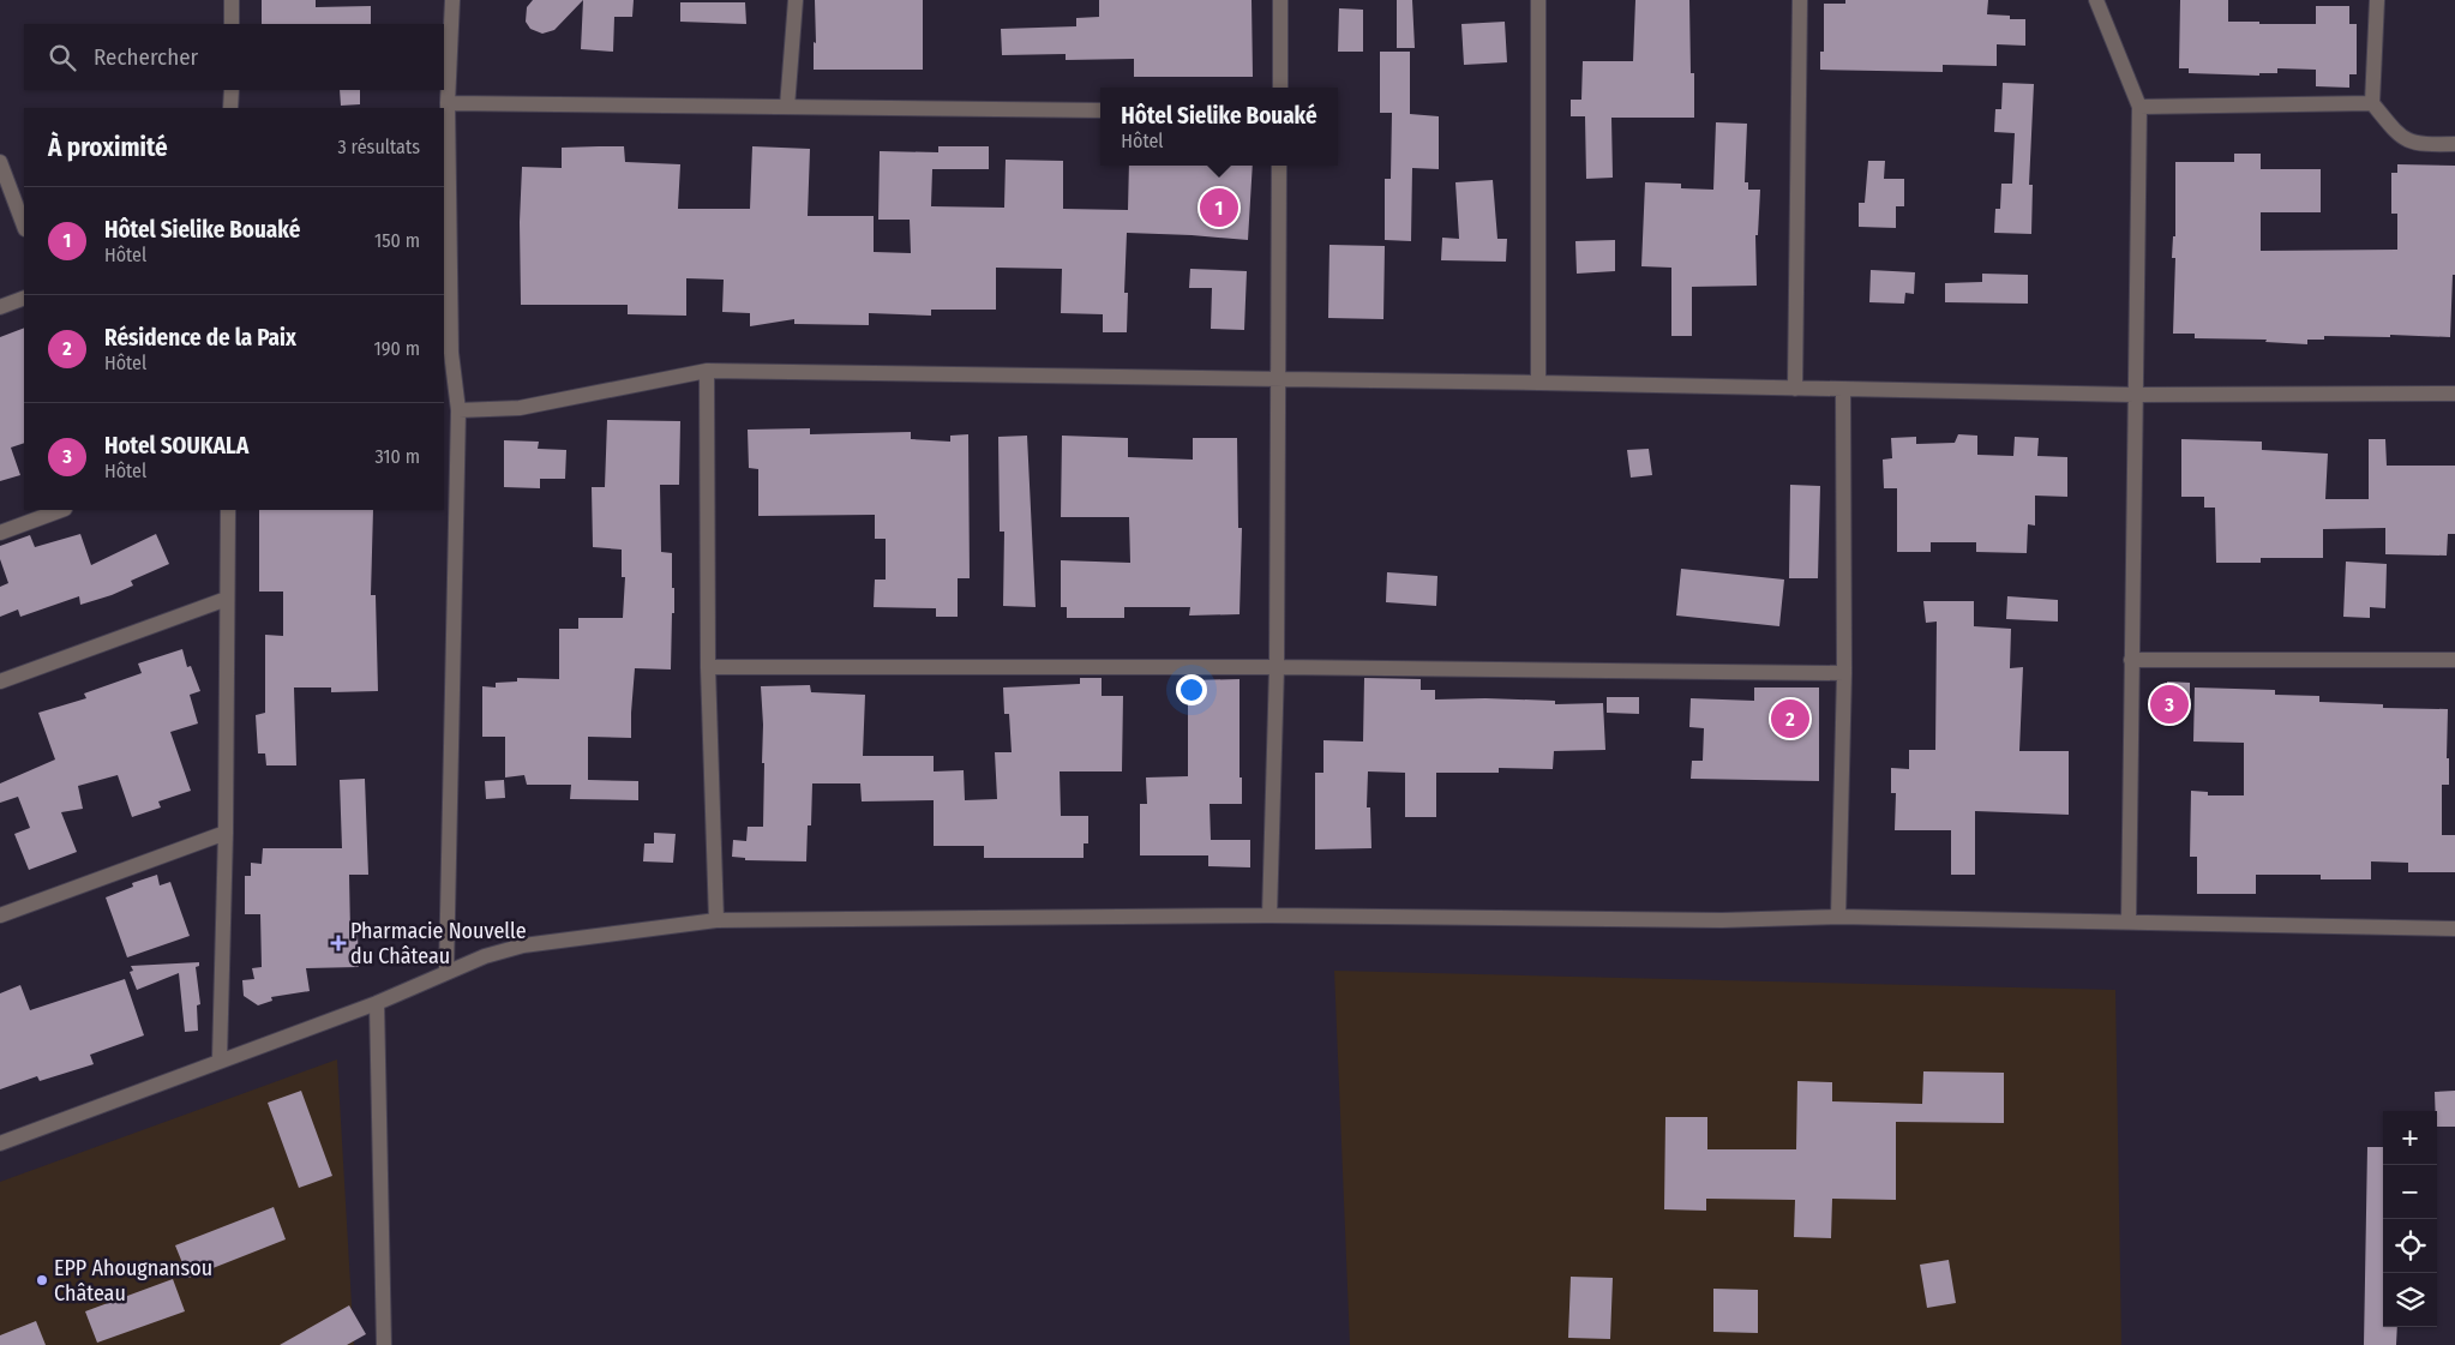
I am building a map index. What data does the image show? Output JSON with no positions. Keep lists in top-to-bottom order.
{
  "places": {
    "health": ["Pharmacie Nouvelle du Château"],
    "other": ["EPP Ahougnansou Château"]
  },
  "page": {
    "search": "Rechercher",
    "popup": ["Hôtel Sielike Bouaké", "Hôtel"],
    "heading": ["À proximité", "3 résultats"],
    "pins": ["1", "3", "2"],
    "list": [
      {
        "mark": "1",
        "name": "Hôtel Sielike Bouaké",
        "note": "Hôtel",
        "value": "150 m"
      },
      {
        "mark": "2",
        "name": "Résidence de la Paix",
        "note": "Hôtel",
        "value": "190 m"
      },
      {
        "mark": "3",
        "name": "Hotel SOUKALA",
        "note": "Hôtel",
        "value": "310 m"
      }
    ],
    "map_buttons": ["+", "−"]
  }
}
